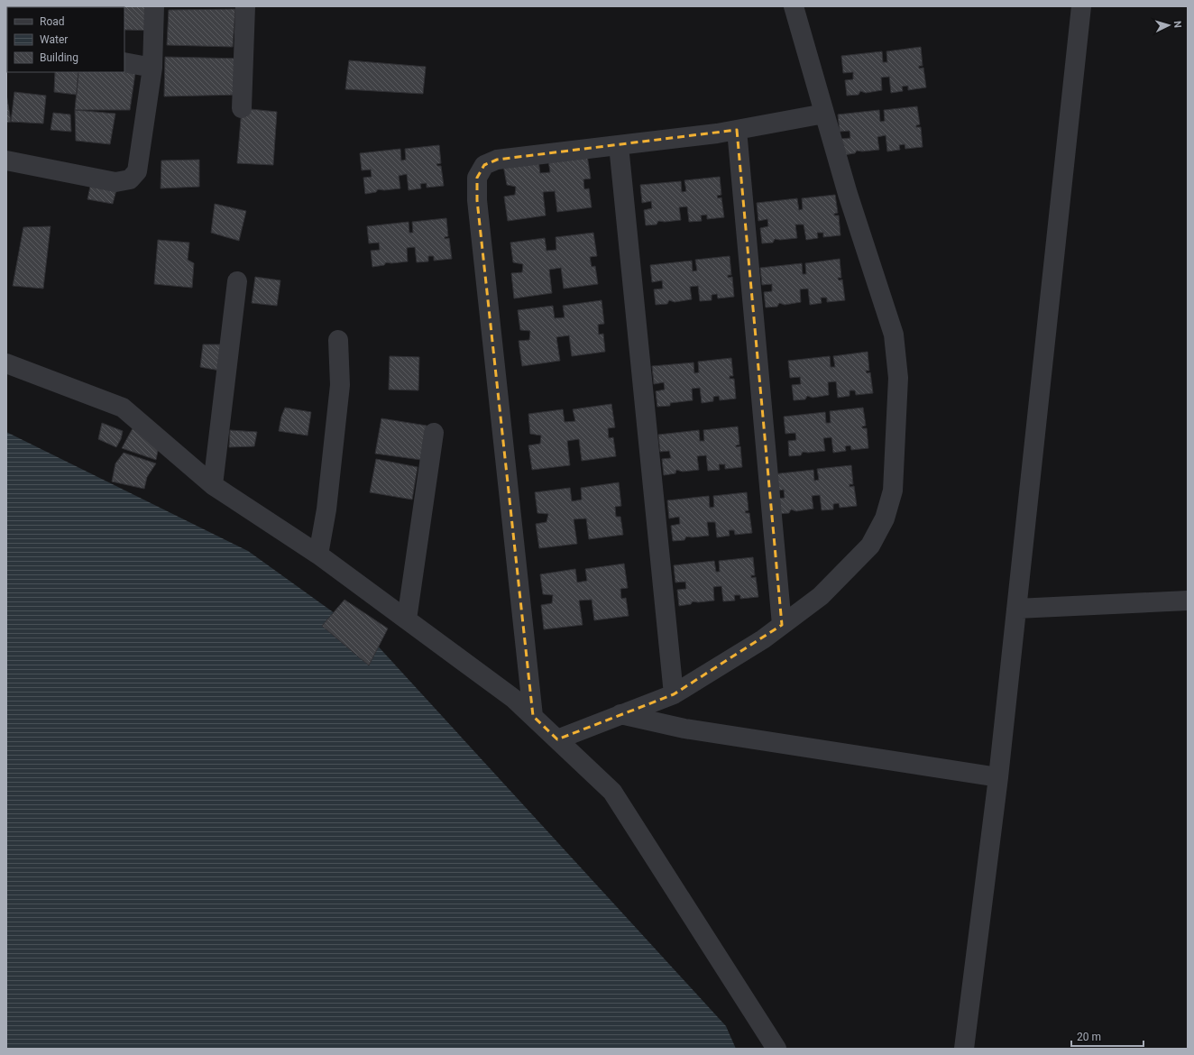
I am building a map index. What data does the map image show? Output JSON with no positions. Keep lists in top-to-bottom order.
{
  "legend": ["Road", "Water", "Building"],
  "scale_bar": "20 m",
  "north": "right"
}
